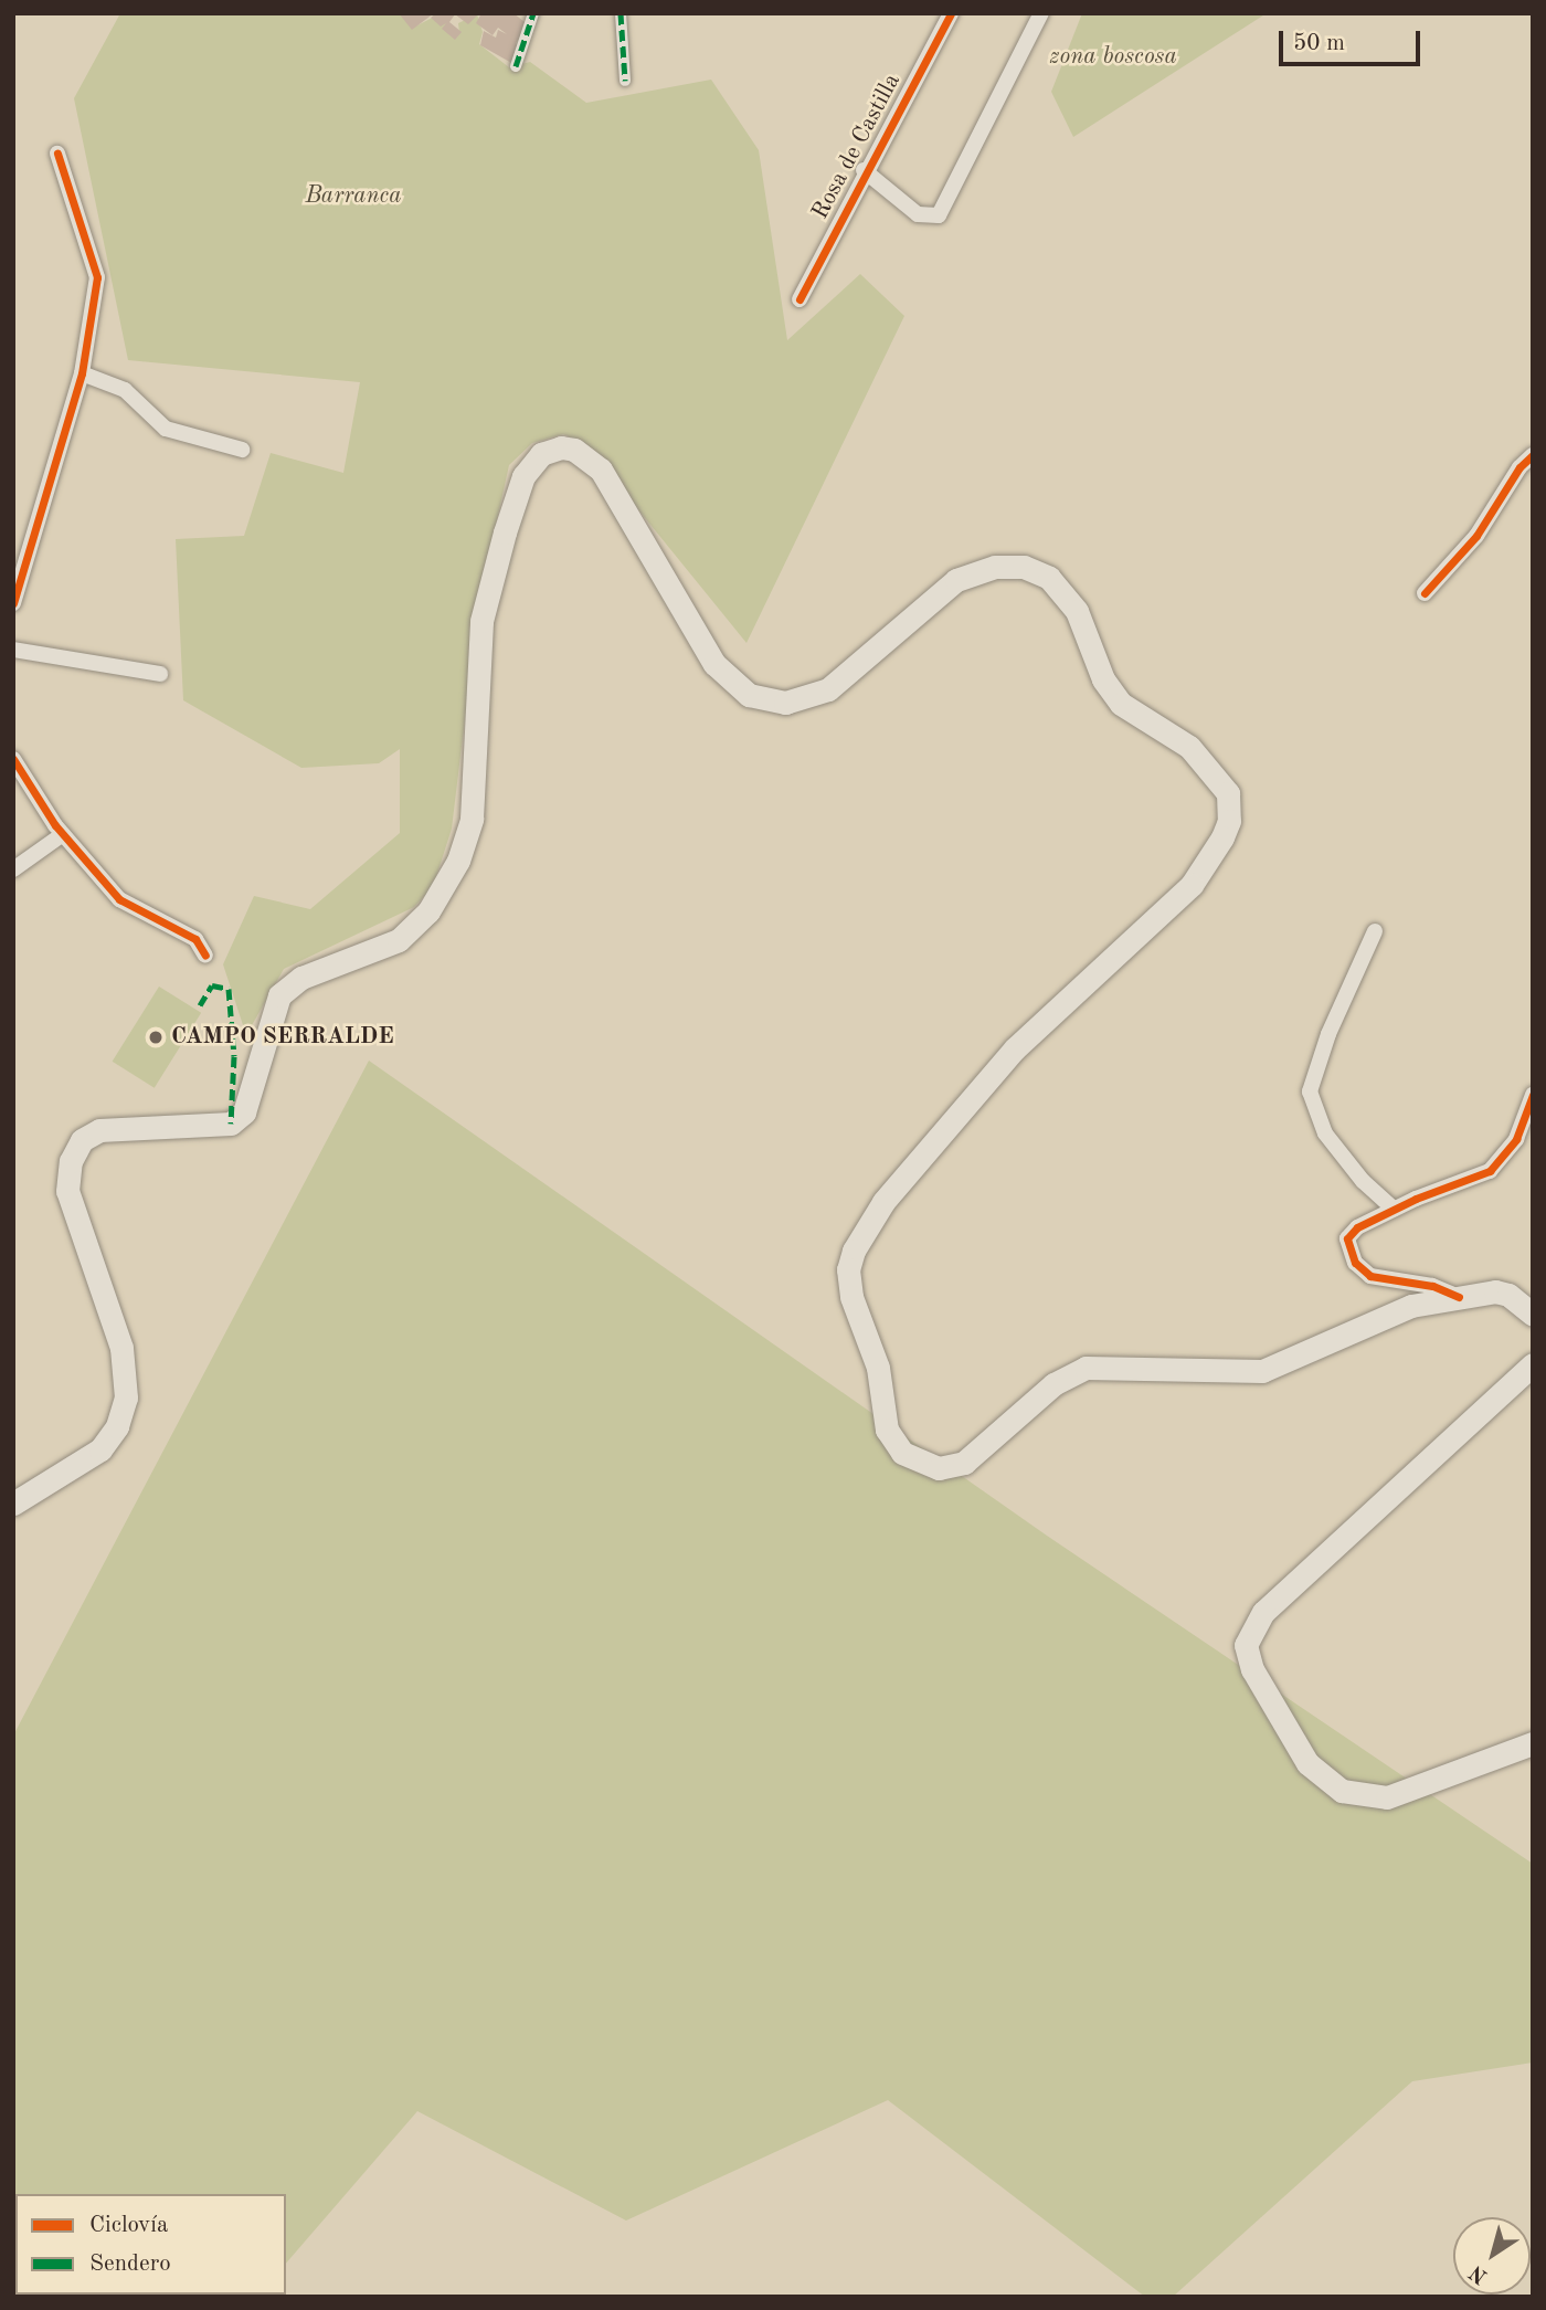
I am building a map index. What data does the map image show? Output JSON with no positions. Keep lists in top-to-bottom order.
{
  "streets": {
    "street": ["Rosa de Castilla"]
  },
  "parks": ["zona boscosa", "Barranca"],
  "places": ["CAMPO SERRALDE"],
  "legend": ["Ciclovía", "Sendero"],
  "scale_bar": "50 m",
  "north": "bottom left"
}
